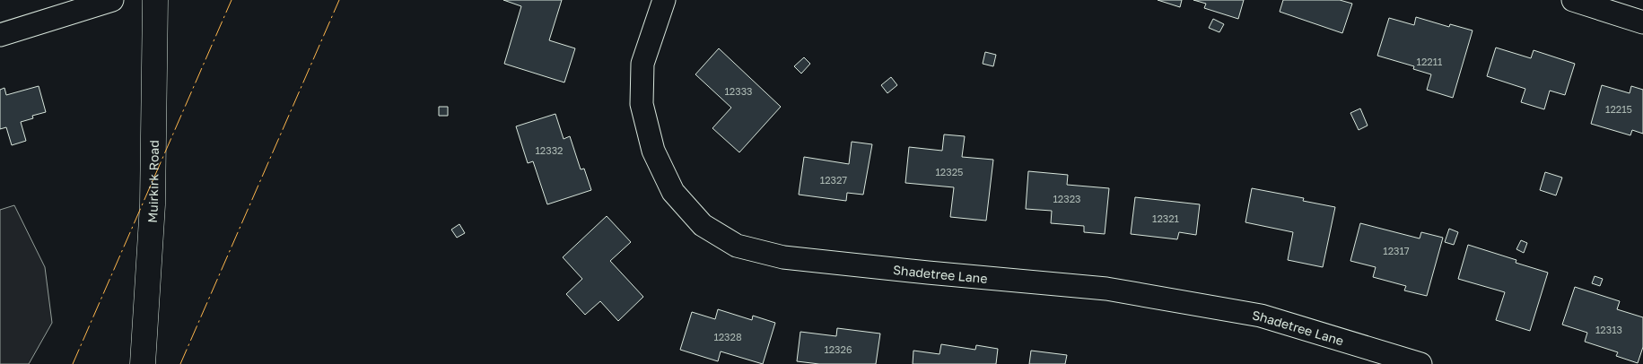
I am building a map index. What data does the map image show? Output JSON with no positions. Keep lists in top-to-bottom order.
{
  "streets": {
    "main road": ["Muirkirk Road"],
    "street": ["Shadetree Lane"]
  },
  "house_numbers": [
    "12211",
    "12333",
    "12215",
    "12332",
    "12325",
    "12327",
    "12323",
    "12321",
    "12317",
    "12313",
    "12328",
    "12326"
  ]
}
